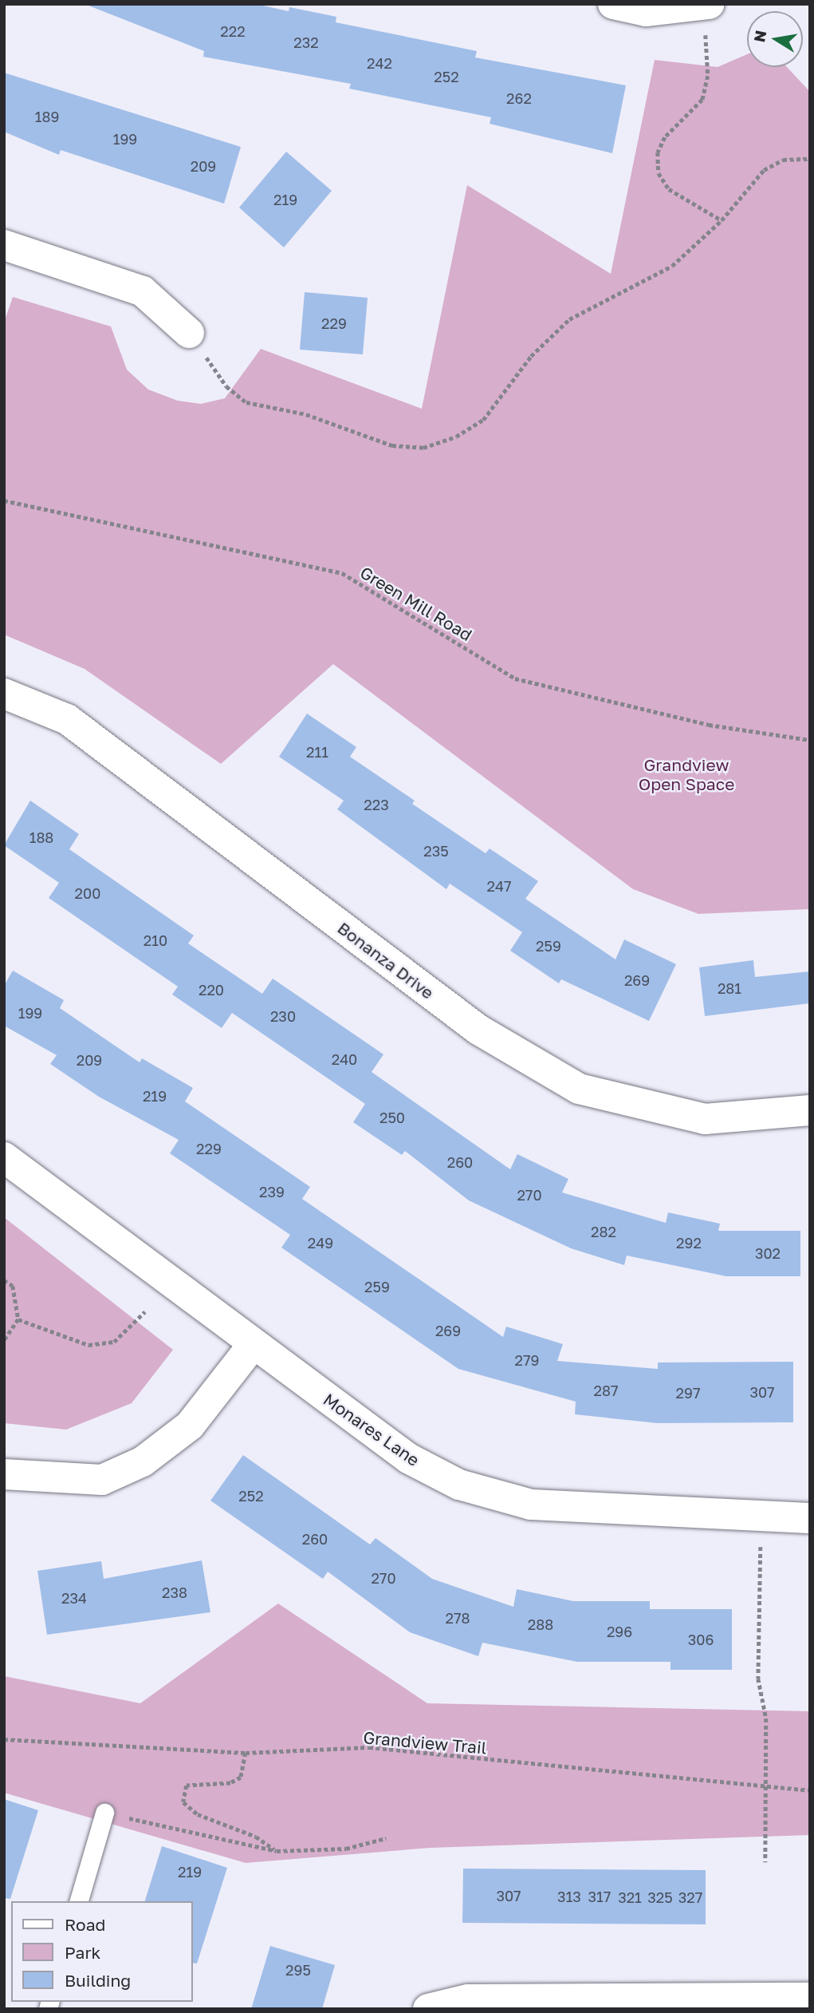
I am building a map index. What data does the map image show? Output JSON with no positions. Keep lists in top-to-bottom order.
{
  "streets": {
    "street": ["Bonanza Drive", "Monares Lane"],
    "path": ["Green Mill Road", "Grandview Trail"]
  },
  "parks": ["Grandview Open Space"],
  "house_numbers": [
    "222",
    "232",
    "242",
    "252",
    "262",
    "189",
    "199",
    "209",
    "219",
    "229",
    "211",
    "223",
    "188",
    "235",
    "247",
    "200",
    "210",
    "259",
    "269",
    "281",
    "220",
    "199",
    "230",
    "240",
    "209",
    "219",
    "250",
    "229",
    "260",
    "239",
    "270",
    "282",
    "249",
    "292",
    "302",
    "259",
    "269",
    "279",
    "287",
    "307",
    "297",
    "252",
    "260",
    "270",
    "238",
    "234",
    "278",
    "288",
    "296",
    "306",
    "219",
    "307",
    "313",
    "317",
    "321",
    "325",
    "327",
    "295"
  ],
  "legend": ["Road", "Park", "Building"],
  "north": "left"
}
